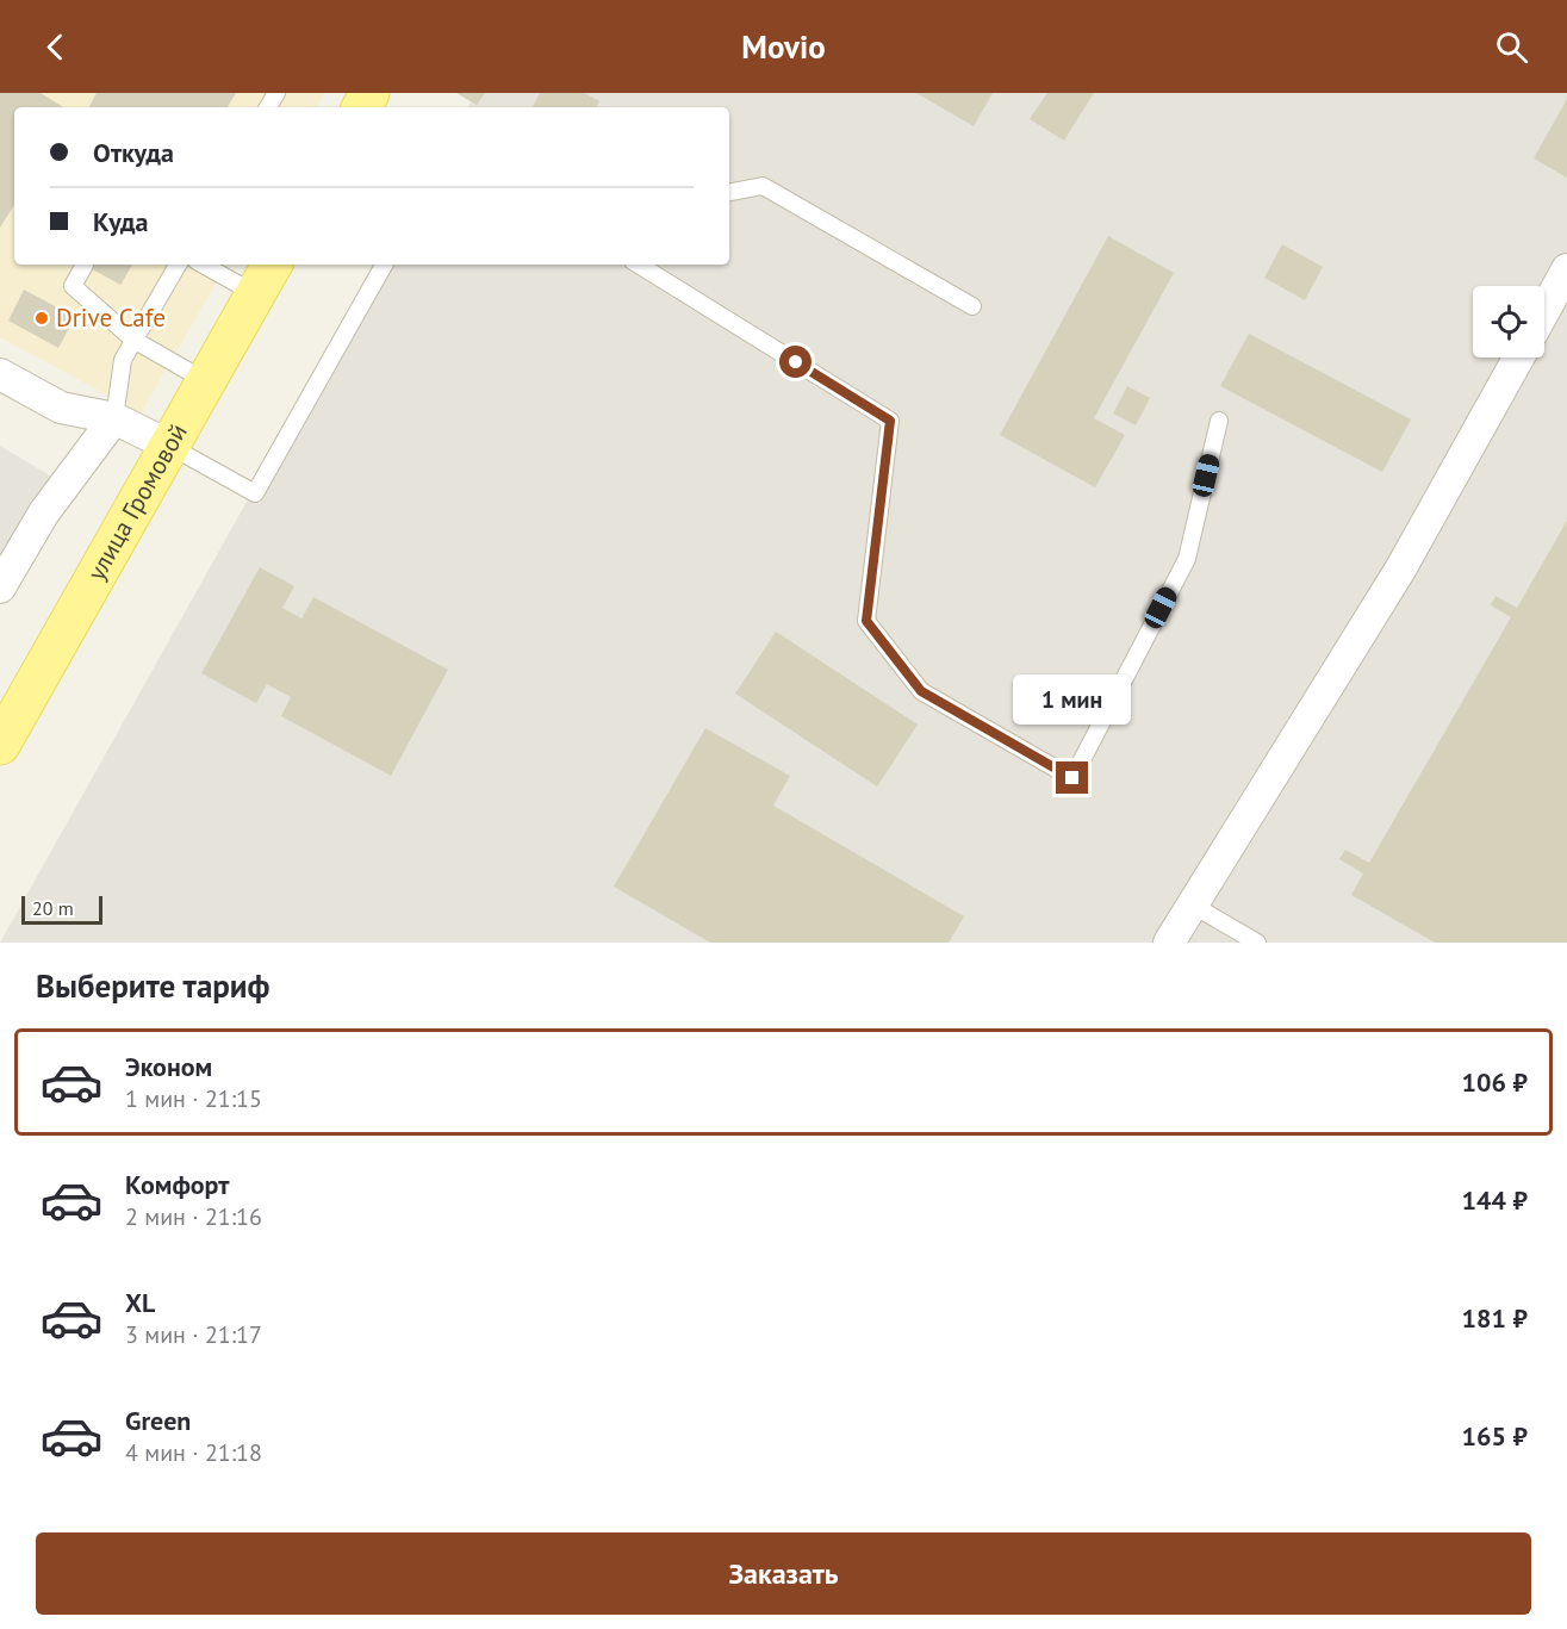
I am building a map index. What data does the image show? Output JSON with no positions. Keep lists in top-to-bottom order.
{
  "streets": {
    "main road": ["улица Громовой"]
  },
  "places": ["Drive Cafe"],
  "scale_bar": "20 m",
  "page": {
    "header": "Movio",
    "banner": ["Откуда", "Куда"],
    "bubble": "1 мин",
    "scale": "20 m",
    "heading": "Выберите тариф",
    "list": [
      {
        "name": "Эконом",
        "note": "1 мин · 21:15",
        "value": "106 ₽"
      },
      {
        "name": "Комфорт",
        "note": "2 мин · 21:16",
        "value": "144 ₽"
      },
      {
        "name": "XL",
        "note": "3 мин · 21:17",
        "value": "181 ₽"
      },
      {
        "name": "Green",
        "note": "4 мин · 21:18",
        "value": "165 ₽"
      }
    ],
    "buttons": "Заказать"
  }
}
